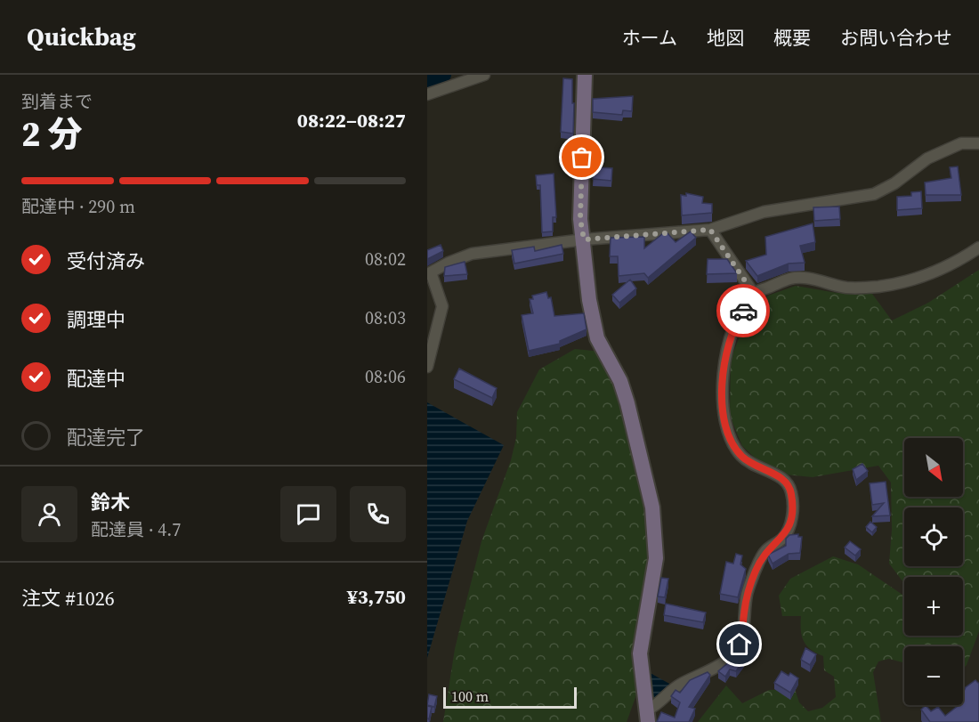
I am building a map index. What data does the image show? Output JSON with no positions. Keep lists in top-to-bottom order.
{
  "scale_bar": "100 m",
  "north": "bottom right",
  "page": {
    "header": "Quickbag",
    "nav": [
      "ホーム",
      "地図",
      "概要",
      "お問い合わせ"
    ],
    "heading": ["2 分", "到着まで", "08:22–08:27"],
    "panel": [
      "鈴木",
      "配達員 · 4.7",
      "注文 #1026",
      "¥3,750"
    ],
    "bar": "配達中 · 290 m",
    "list": [
      ["受付済み", "08:02"],
      ["調理中", "08:03"],
      ["配達中", "08:06"],
      "配達完了"
    ],
    "map_buttons": ["+", "−"],
    "scale": "100 m"
  }
}
